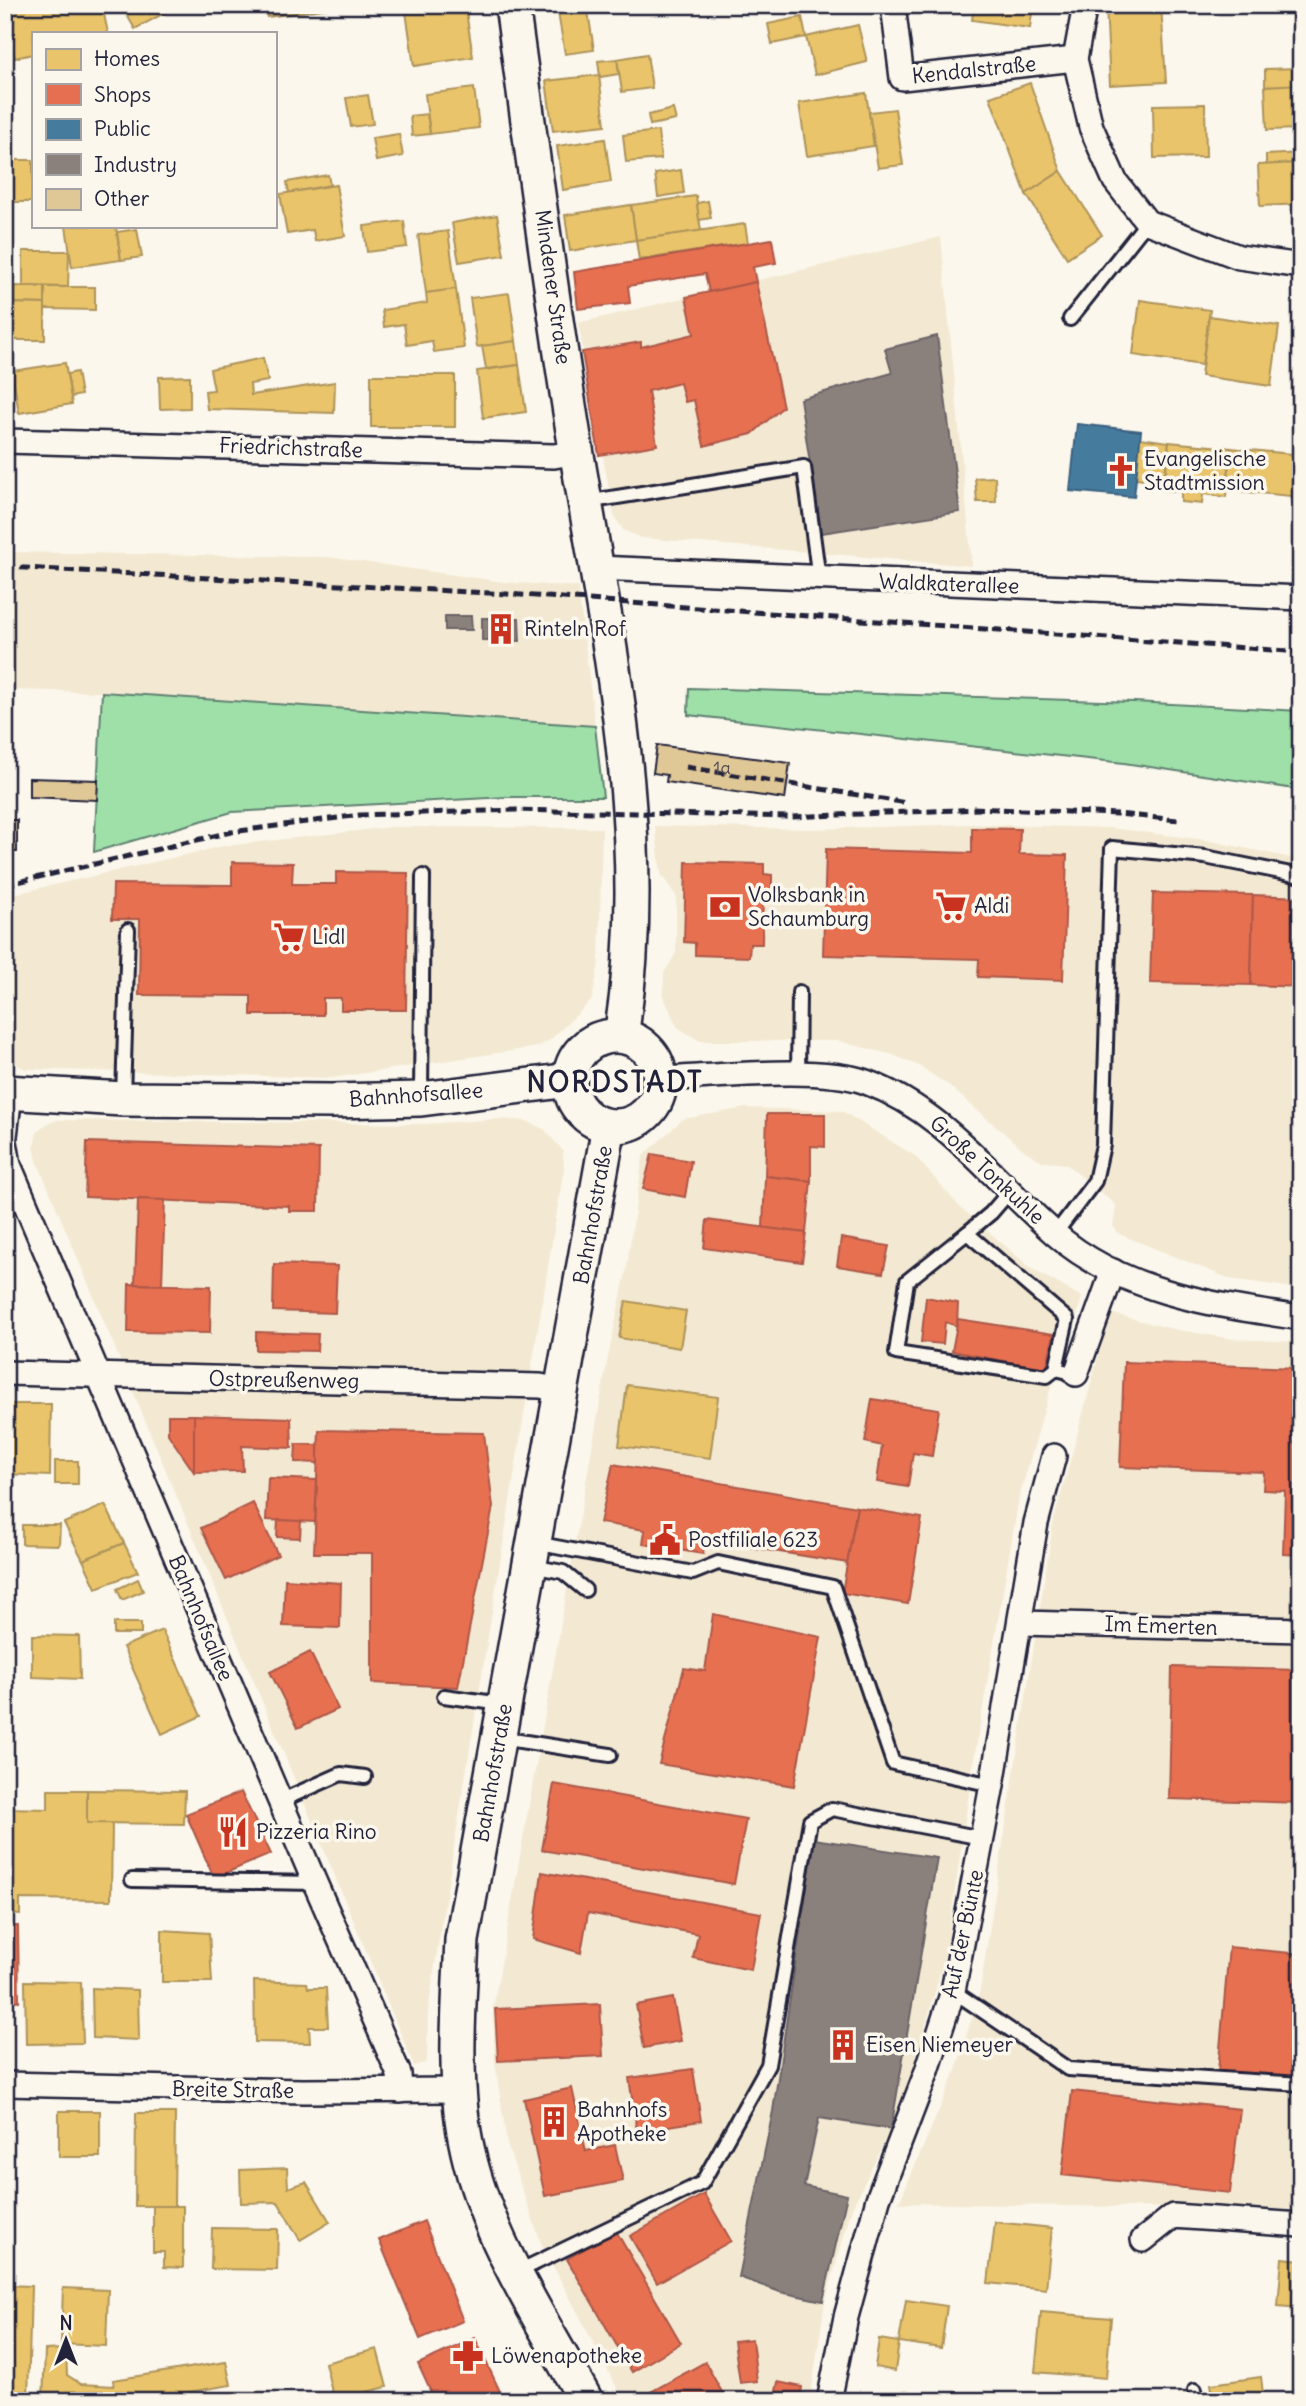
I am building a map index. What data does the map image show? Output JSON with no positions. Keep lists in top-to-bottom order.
{
  "streets": {
    "main road": ["Mindener Straße", "Bahnhofsallee", "Bahnhofstraße"],
    "street": [
      "Kendalstraße",
      "Friedrichstraße",
      "Waldkaterallee",
      "Große Tonkuhle",
      "Ostpreußenweg",
      "Im Emerten",
      "Auf der Bünte",
      "Breite Straße"
    ]
  },
  "crossings": [
    ["Mindener Straße", "Friedrichstraße"],
    ["Mindener Straße", "Waldkaterallee"],
    ["Bahnhofsallee", "Große Tonkuhle"],
    ["Bahnhofsallee", "Bahnhofstraße"],
    ["Bahnhofsallee", "Ostpreußenweg"],
    ["Bahnhofsallee", "Breite Straße"],
    ["Große Tonkuhle", "Bahnhofstraße"],
    ["Bahnhofstraße", "Ostpreußenweg"],
    ["Bahnhofstraße", "Breite Straße"],
    ["Im Emerten", "Auf der Bünte"]
  ],
  "districts": ["NORDSTADT"],
  "places": {
    "church": ["Evangelische Stadtmission"],
    "building": ["Rinteln Rof", "Eisen Niemeyer", "Bahnhofs Apotheke"],
    "supermarket": ["Aldi", "Lidl"],
    "bank": ["Volksbank in Schaumburg"],
    "public building": ["Postfiliale 623"],
    "restaurant": ["Pizzeria Rino"],
    "pharmacy": ["Löwenapotheke"]
  },
  "house_numbers": ["1a"],
  "legend": [
    "Homes",
    "Shops",
    "Public",
    "Industry",
    "Other"
  ],
  "north": "top"
}
